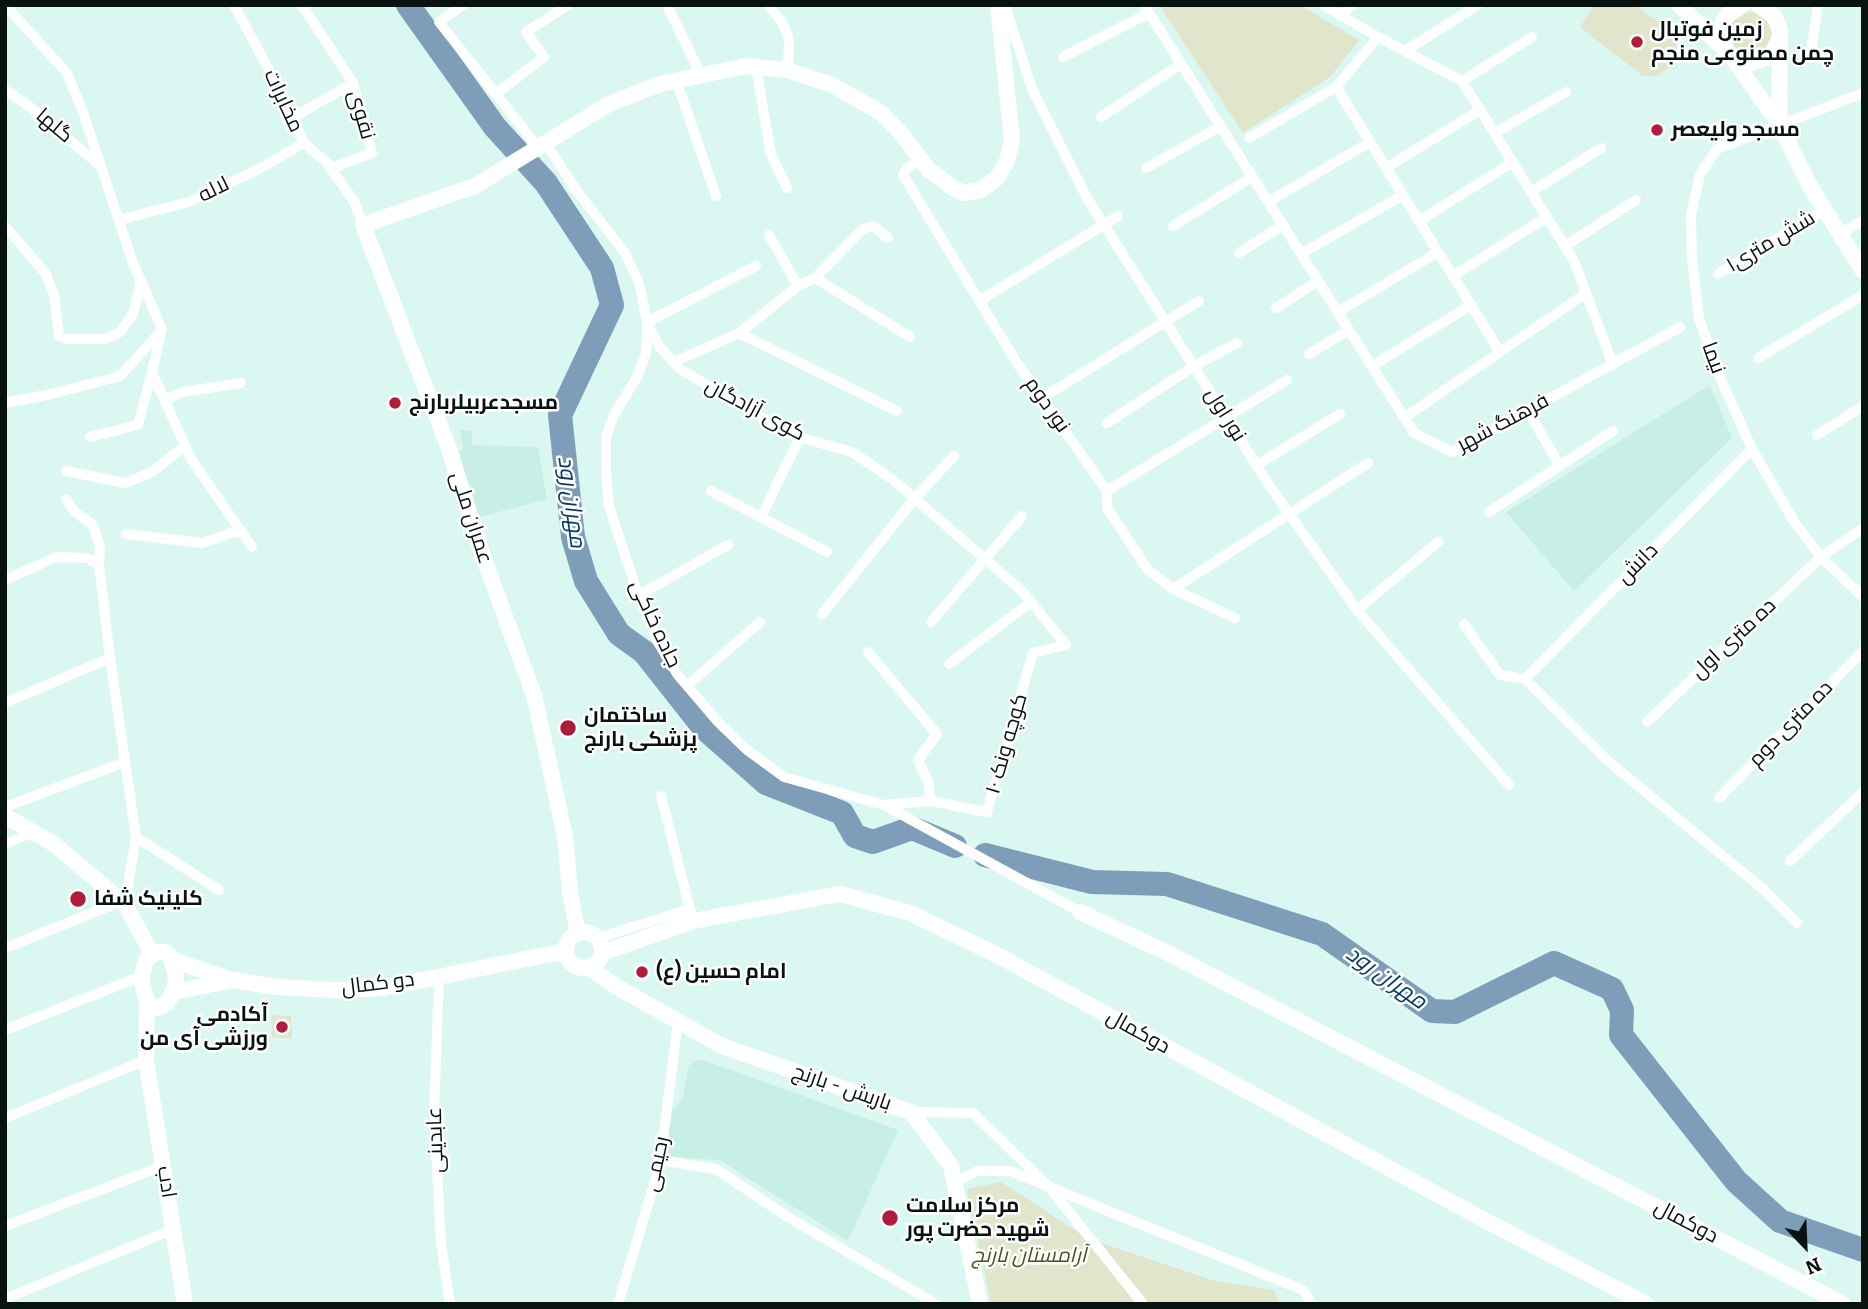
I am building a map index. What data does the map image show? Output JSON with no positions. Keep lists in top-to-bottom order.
{
  "streets": {
    "main road": [
      "عمران ملی",
      "دو کمال",
      "دوکمال",
      "باریش - بارنج",
      "ادب"
    ],
    "street": [
      "مخابرات",
      "نقوی",
      "گلها",
      "لاله",
      "شش متری۱",
      "نیما",
      "نور دوم",
      "کوی آزادگان",
      "نور اول",
      "فرهنگ شهر",
      "دانش",
      "جاده خاکی",
      "ده متری اول",
      "ده متری دوم",
      "کوچه ونک ۱۰",
      "عابدینی",
      "رحیمی"
    ]
  },
  "crossings": [
    ["مخابرات", "نقوی"],
    ["مخابرات", "لاله"],
    ["مخابرات", "عمران ملی"],
    ["نیما", "دانش"],
    ["نیما", "ده متری اول"],
    ["کوی آزادگان", "جاده خاکی"],
    ["کوی آزادگان", "کوچه ونک ۱۰"],
    ["عمران ملی", "دو کمال"],
    ["عمران ملی", "دوکمال"],
    ["عمران ملی", "باریش - بارنج"],
    ["جاده خاکی", "دوکمال"],
    ["دو کمال", "دوکمال"],
    ["دو کمال", "باریش - بارنج"],
    ["دو کمال", "عابدینی"],
    ["دوکمال", "باریش - بارنج"],
    ["باریش - بارنج", "رحیمی"]
  ],
  "water": ["مهران رود"],
  "parks": ["آرامستان بارنج"],
  "places": [
    "زمین فوتبال چمن مصنوعی منجم",
    "مسجد ولیعصر",
    "مسجدعربیلربارنج",
    "ساختمان پزشکی بارنج",
    "کلینیک شفا",
    "امام حسین (ع)",
    "آکادمی ورزشی آی من",
    "مرکز سلامت شهید حضرت پور"
  ],
  "north": "bottom right"
}
